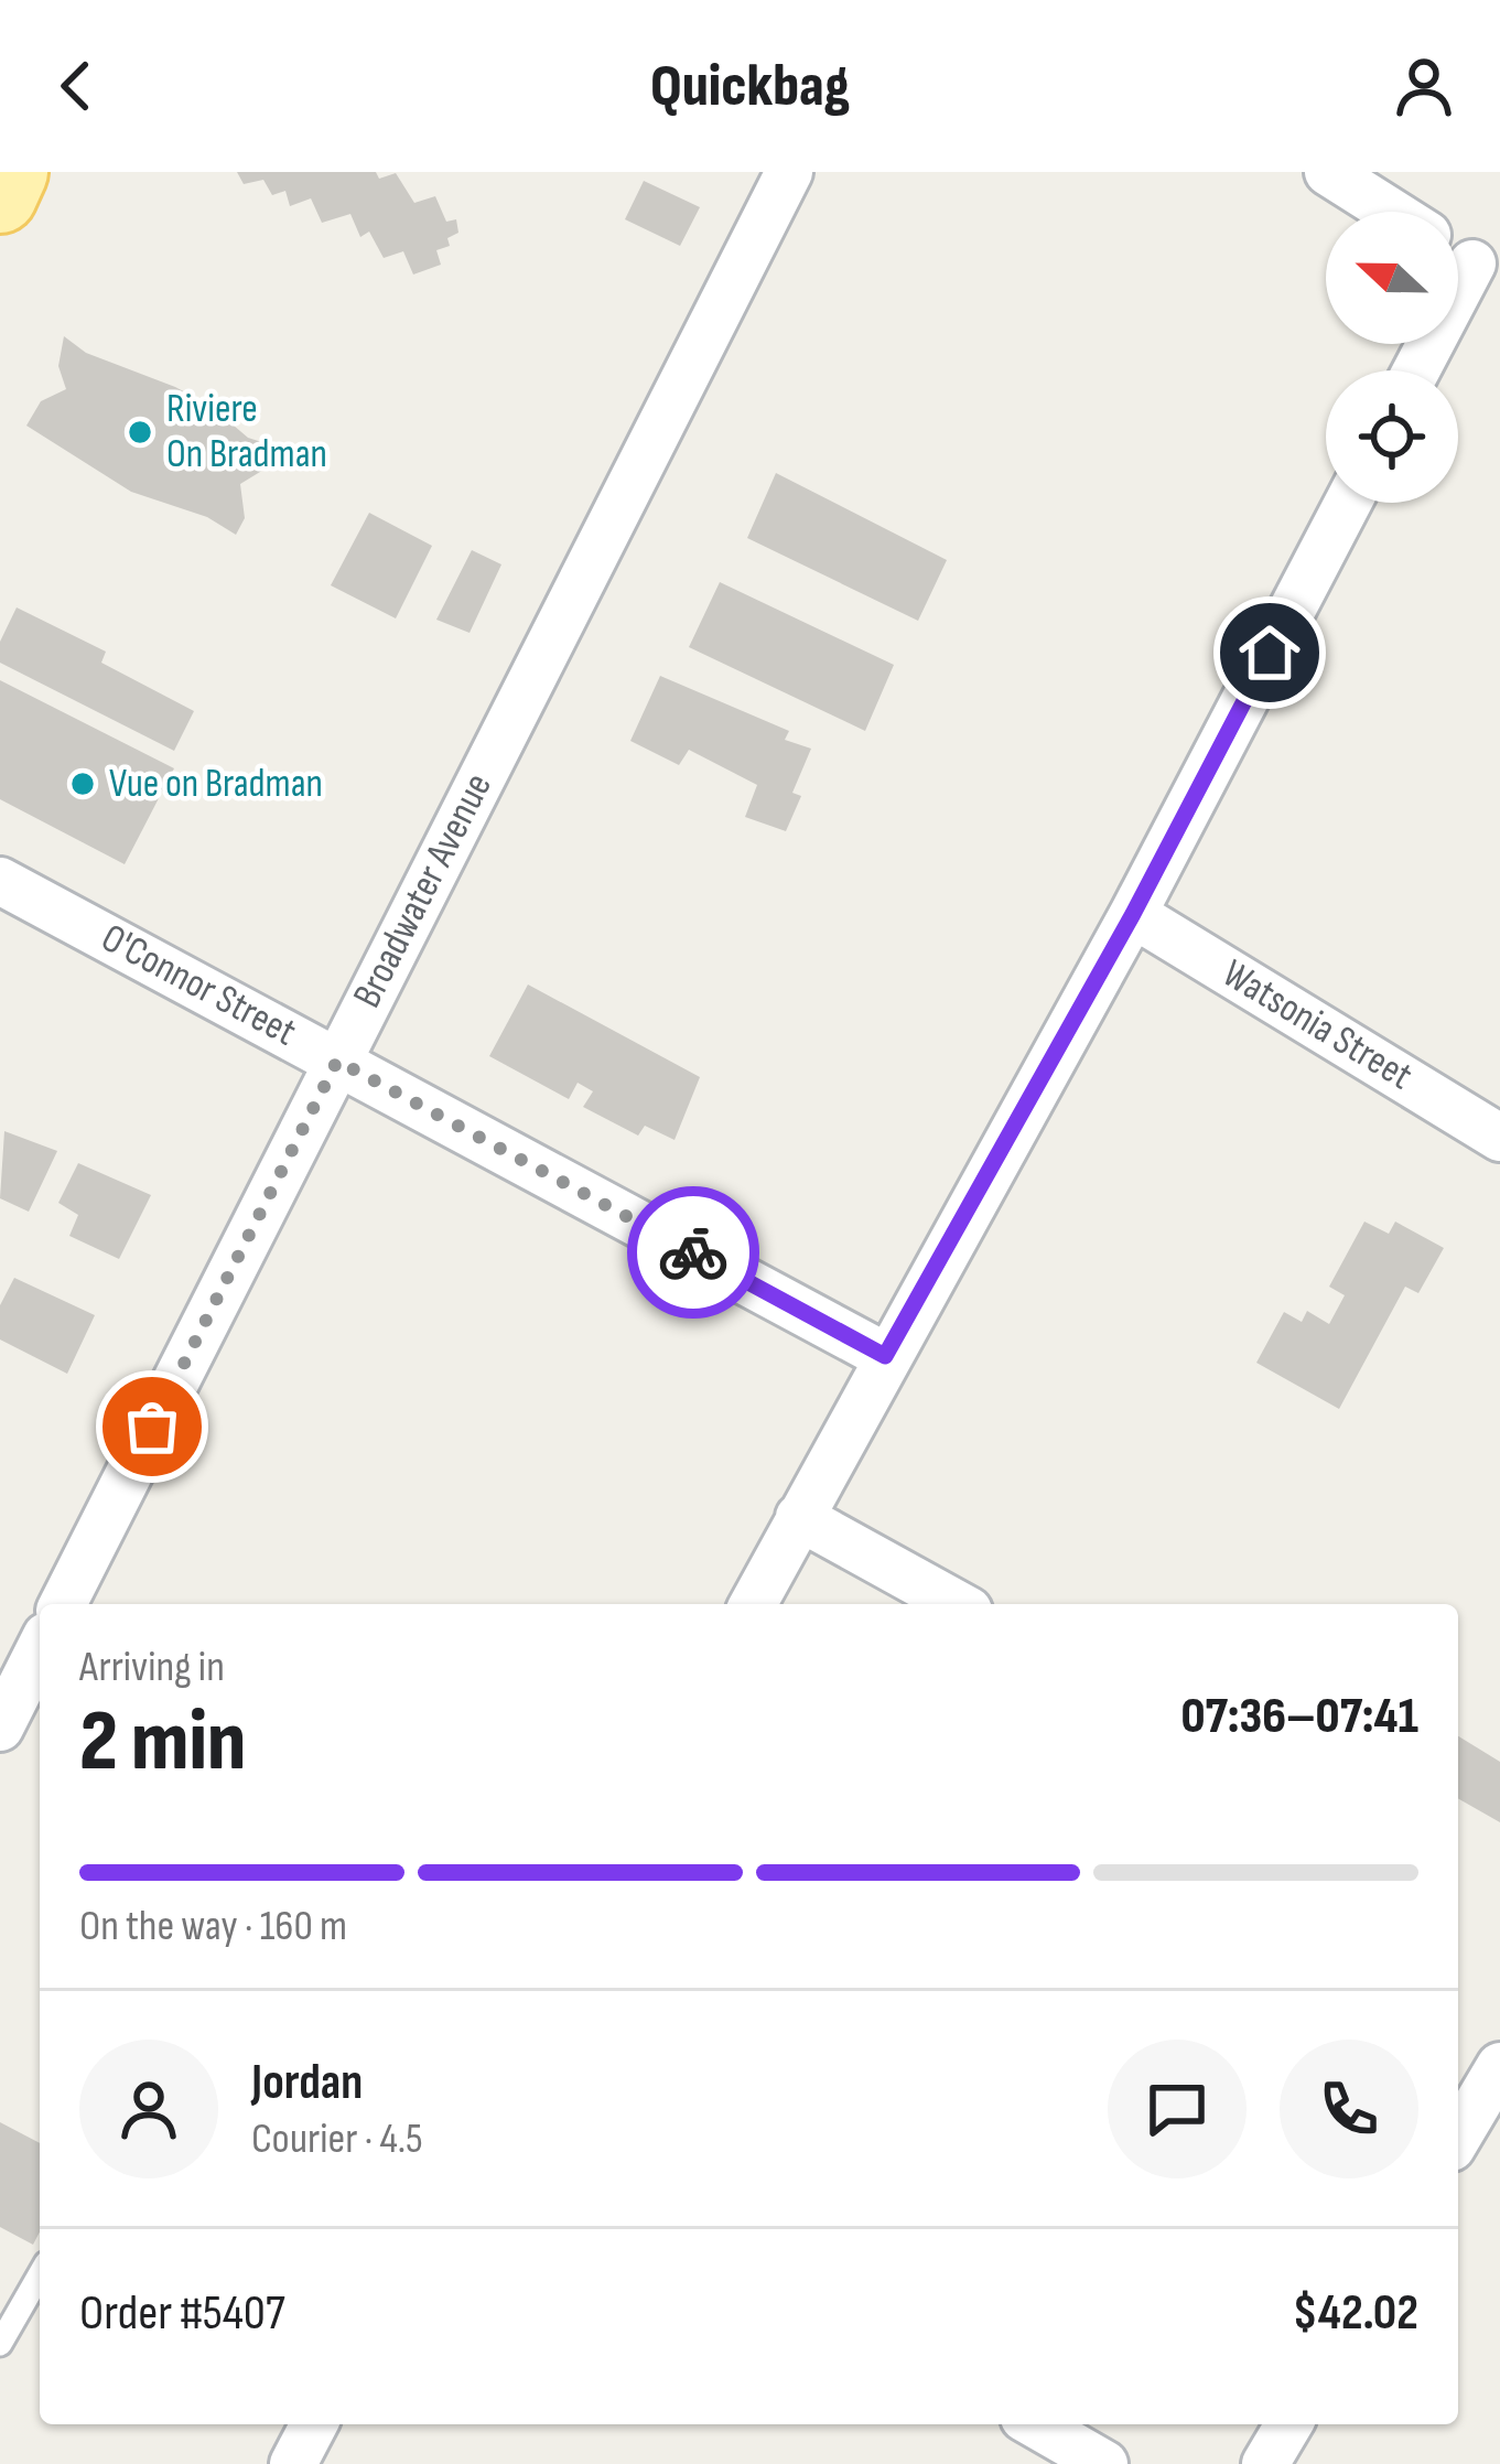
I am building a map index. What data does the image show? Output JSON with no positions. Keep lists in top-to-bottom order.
{
  "streets": {
    "street": ["Broadwater Avenue", "O'Connor Street", "Watsonia Street"]
  },
  "crossings": [
    ["Broadwater Avenue", "O'Connor Street"]
  ],
  "places": ["Riviere On Bradman", "Vue on Bradman"],
  "north": "left",
  "page": {
    "header": "Quickbag",
    "heading": ["2 min", "Arriving in", "07:36–07:41"],
    "panel": [
      "Jordan",
      "Courier · 4.5",
      "Order #5407",
      "$42.02"
    ],
    "bar": "On the way · 160 m"
  }
}
